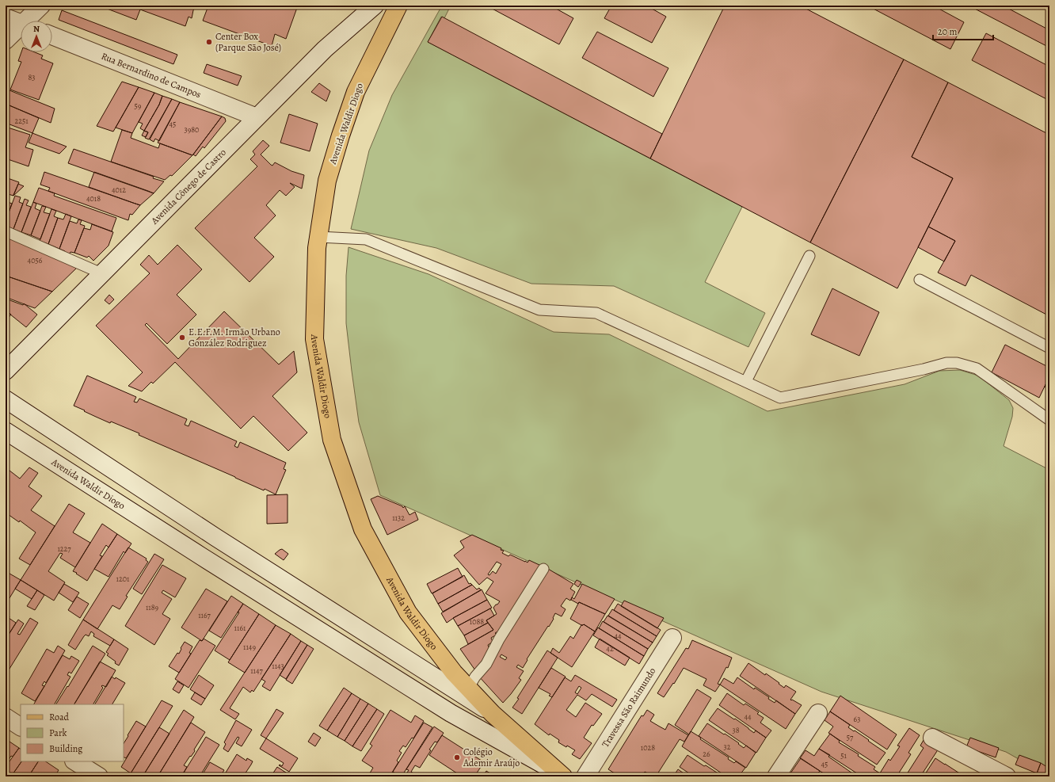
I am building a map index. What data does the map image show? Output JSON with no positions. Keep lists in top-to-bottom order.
{
  "streets": {
    "main road": ["Avenida Waldir Diogo"],
    "street": ["Rua Bernardino de Campos", "Avenida Cônego de Castro", "Travessa São Raimundo"]
  },
  "crossings": [
    ["Rua Bernardino de Campos", "Avenida Cônego de Castro"]
  ],
  "places": ["Center Box (Parque São José)", "E.E.F.M. Irmão Urbano González Rodriguez", "Colégio Ademir Araújo"],
  "house_numbers": [
    "83",
    "59",
    "2251",
    "45",
    "3980",
    "4012",
    "4018",
    "4056",
    "1132",
    "1227",
    "1201",
    "1189",
    "1167",
    "1088",
    "1161",
    "44",
    "1149",
    "42",
    "1143",
    "1147",
    "44",
    "63",
    "38",
    "57",
    "32",
    "1028",
    "26",
    "51",
    "45"
  ],
  "legend": ["Road", "Park", "Building"],
  "scale_bar": "20 m",
  "north": "top"
}
